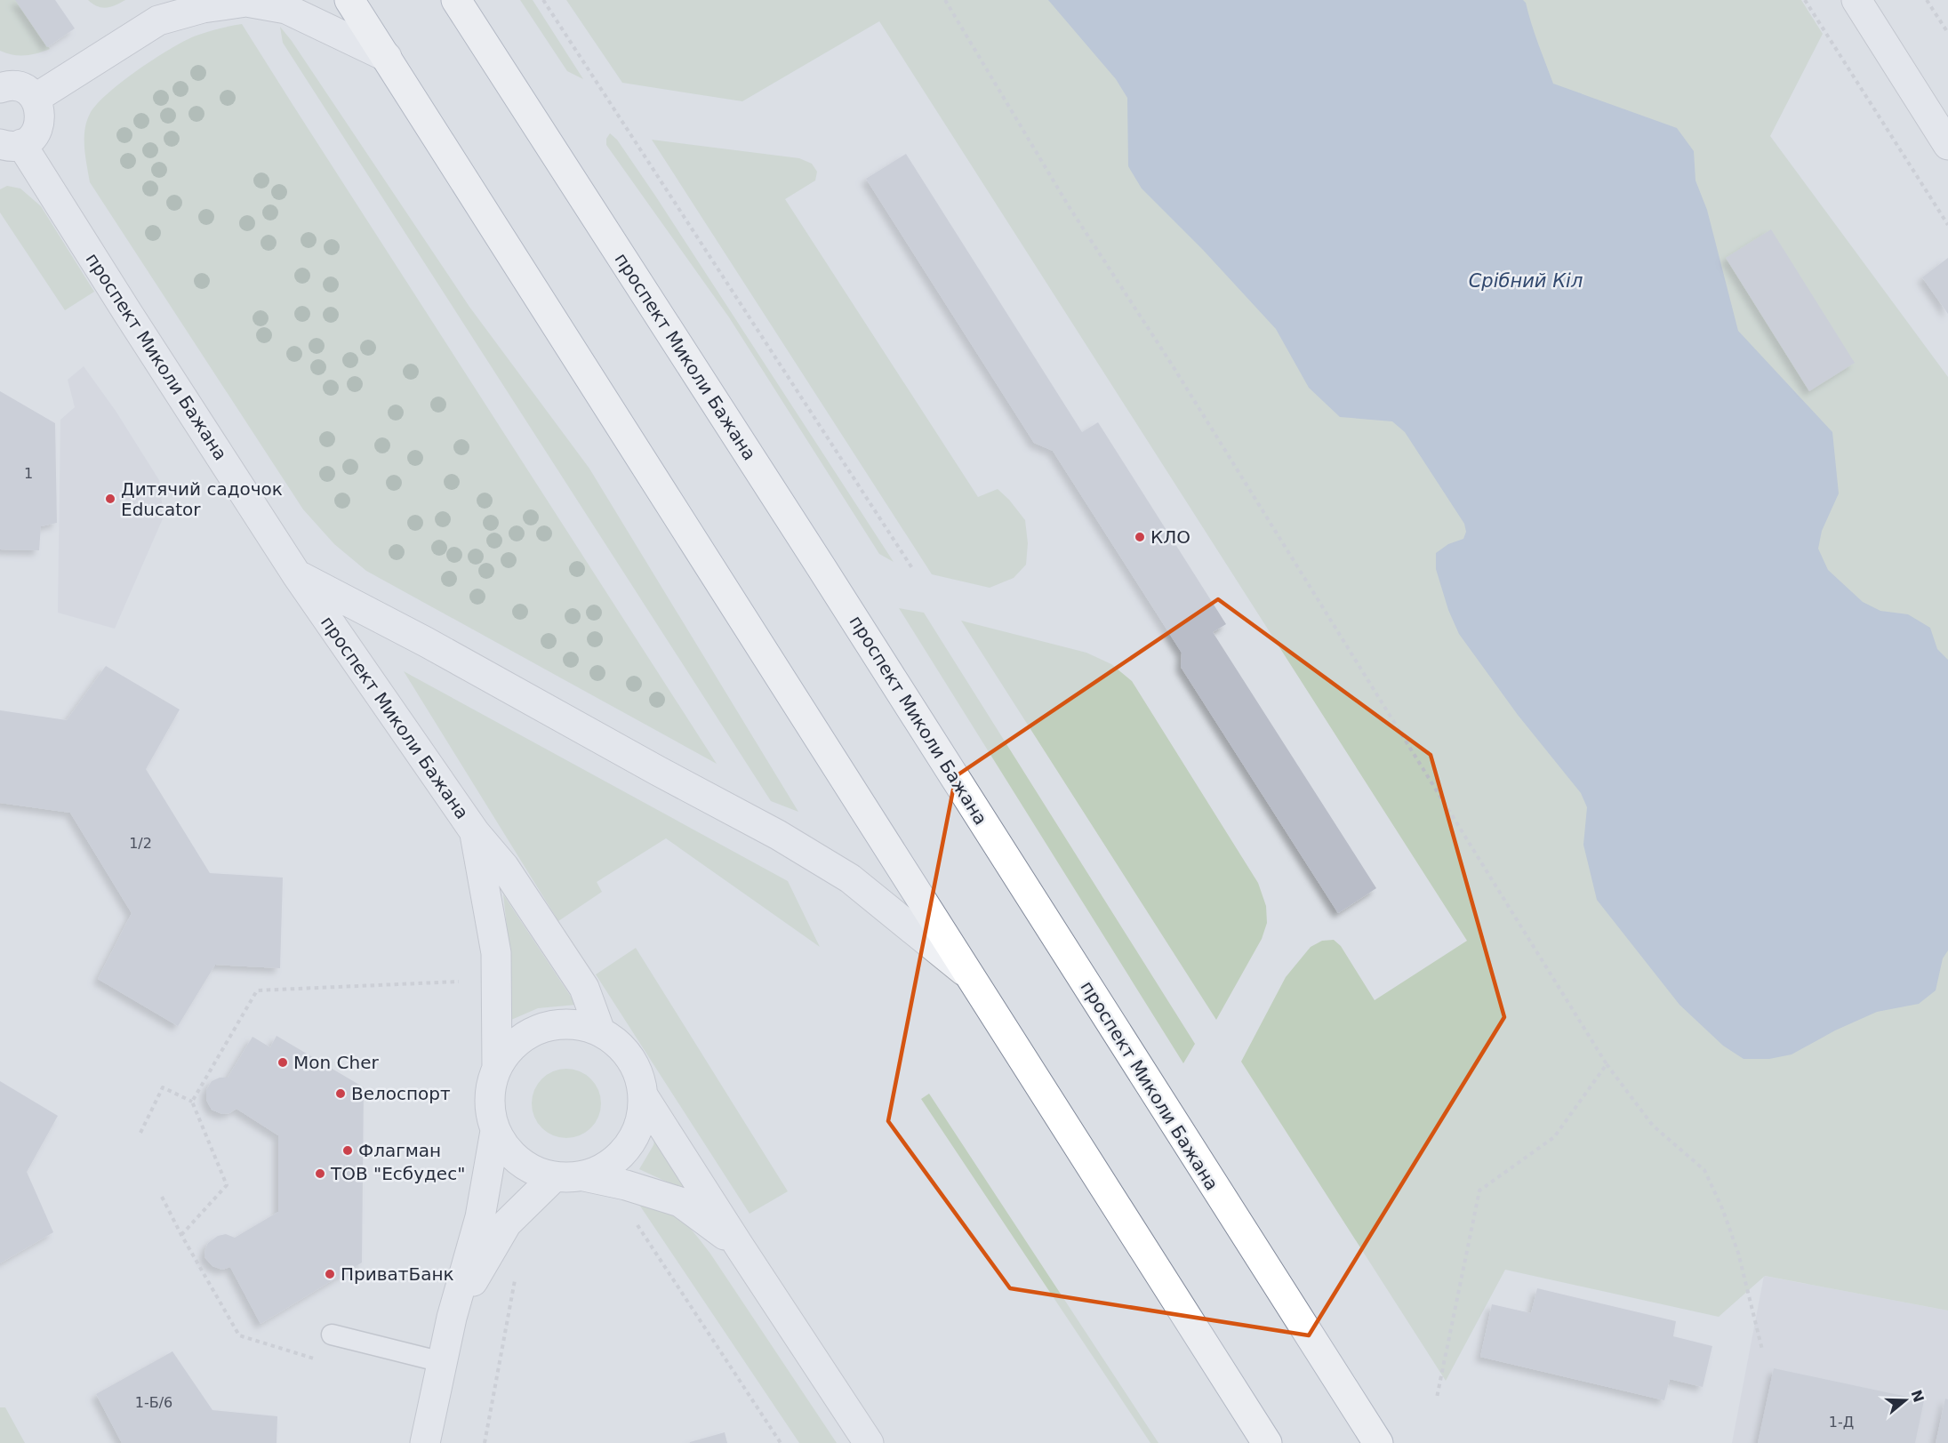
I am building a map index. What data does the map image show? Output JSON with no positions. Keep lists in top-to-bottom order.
{
  "streets": {
    "highway": ["проспект Миколи Бажана"]
  },
  "water": ["Срібний Кіл"],
  "places": [
    "Дитячий садочок Educator",
    "КЛО",
    "Mon Cher",
    "Велоспорт",
    "Флагман",
    "ТОВ \"Есбудес\"",
    "ПриватБанк"
  ],
  "house_numbers": [
    "1",
    "1/2",
    "1-Б/6",
    "1-Д"
  ],
  "north": "right"
}
